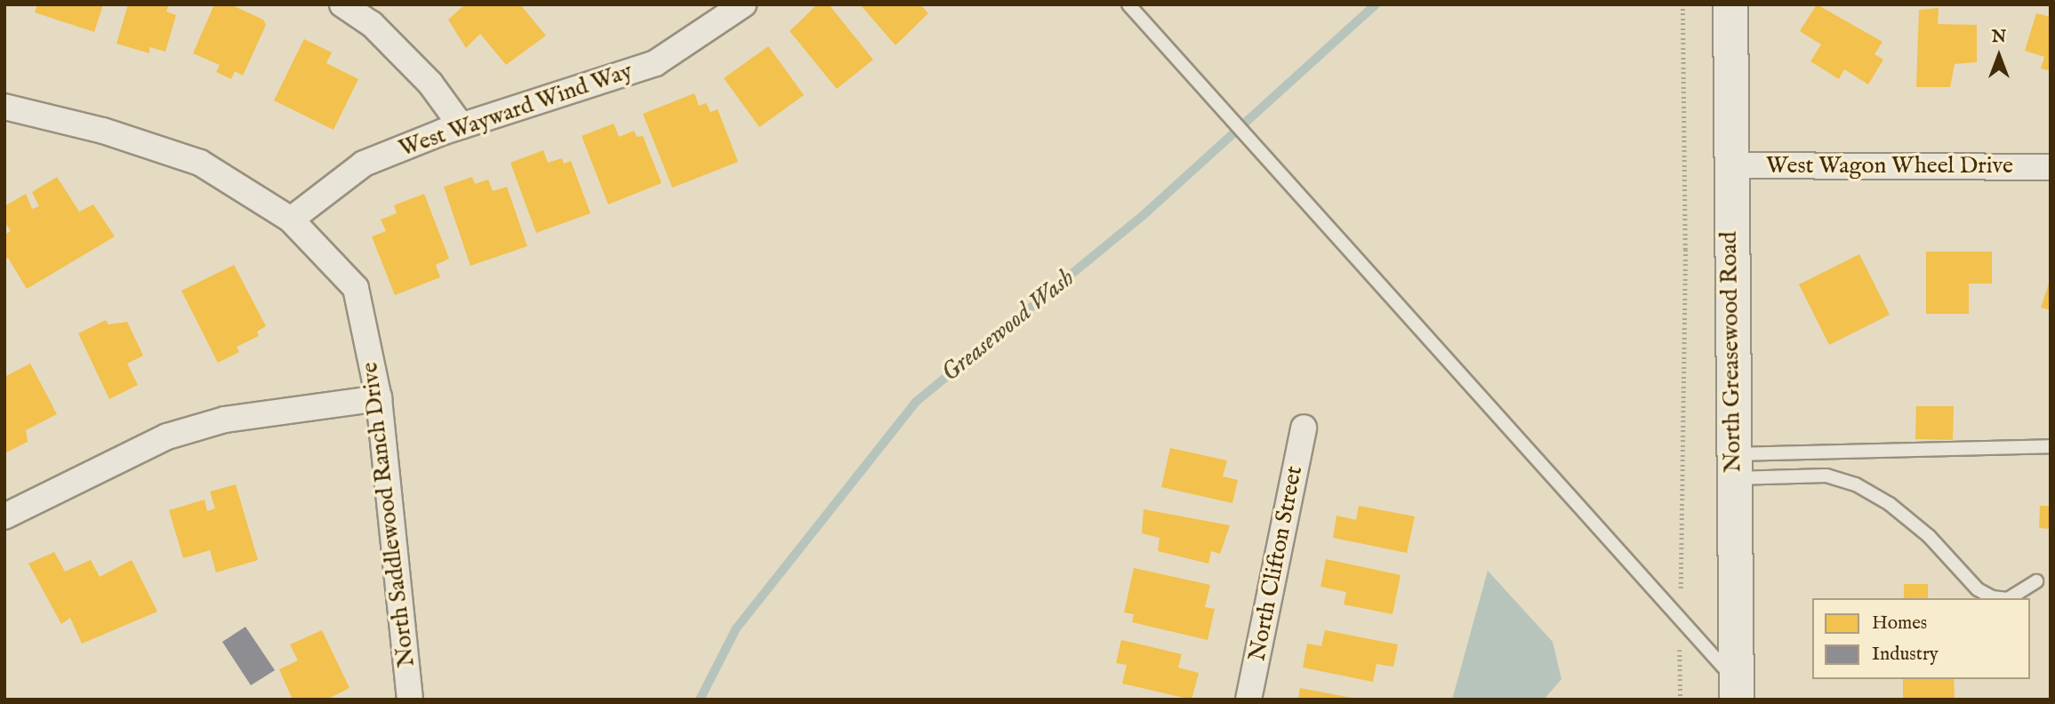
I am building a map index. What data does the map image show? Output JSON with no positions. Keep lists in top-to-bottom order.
{
  "streets": {
    "street": [
      "West Wayward Wind Way",
      "West Wagon Wheel Drive",
      "North Greasewood Road",
      "North Saddlewood Ranch Drive",
      "North Clifton Street"
    ]
  },
  "crossings": [
    ["West Wayward Wind Way", "North Saddlewood Ranch Drive"],
    ["West Wagon Wheel Drive", "North Greasewood Road"]
  ],
  "water": ["Greasewood Wash"],
  "legend": ["Homes", "Industry"],
  "north": "top"
}
